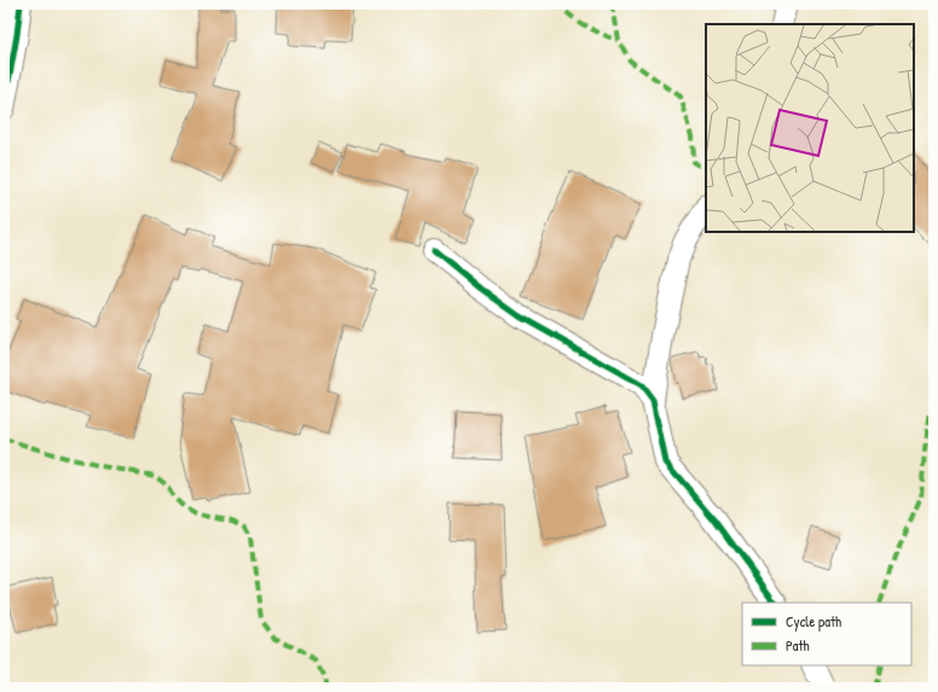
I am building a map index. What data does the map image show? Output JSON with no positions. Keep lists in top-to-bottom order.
{
  "legend": ["Cycle path", "Path"]
}
